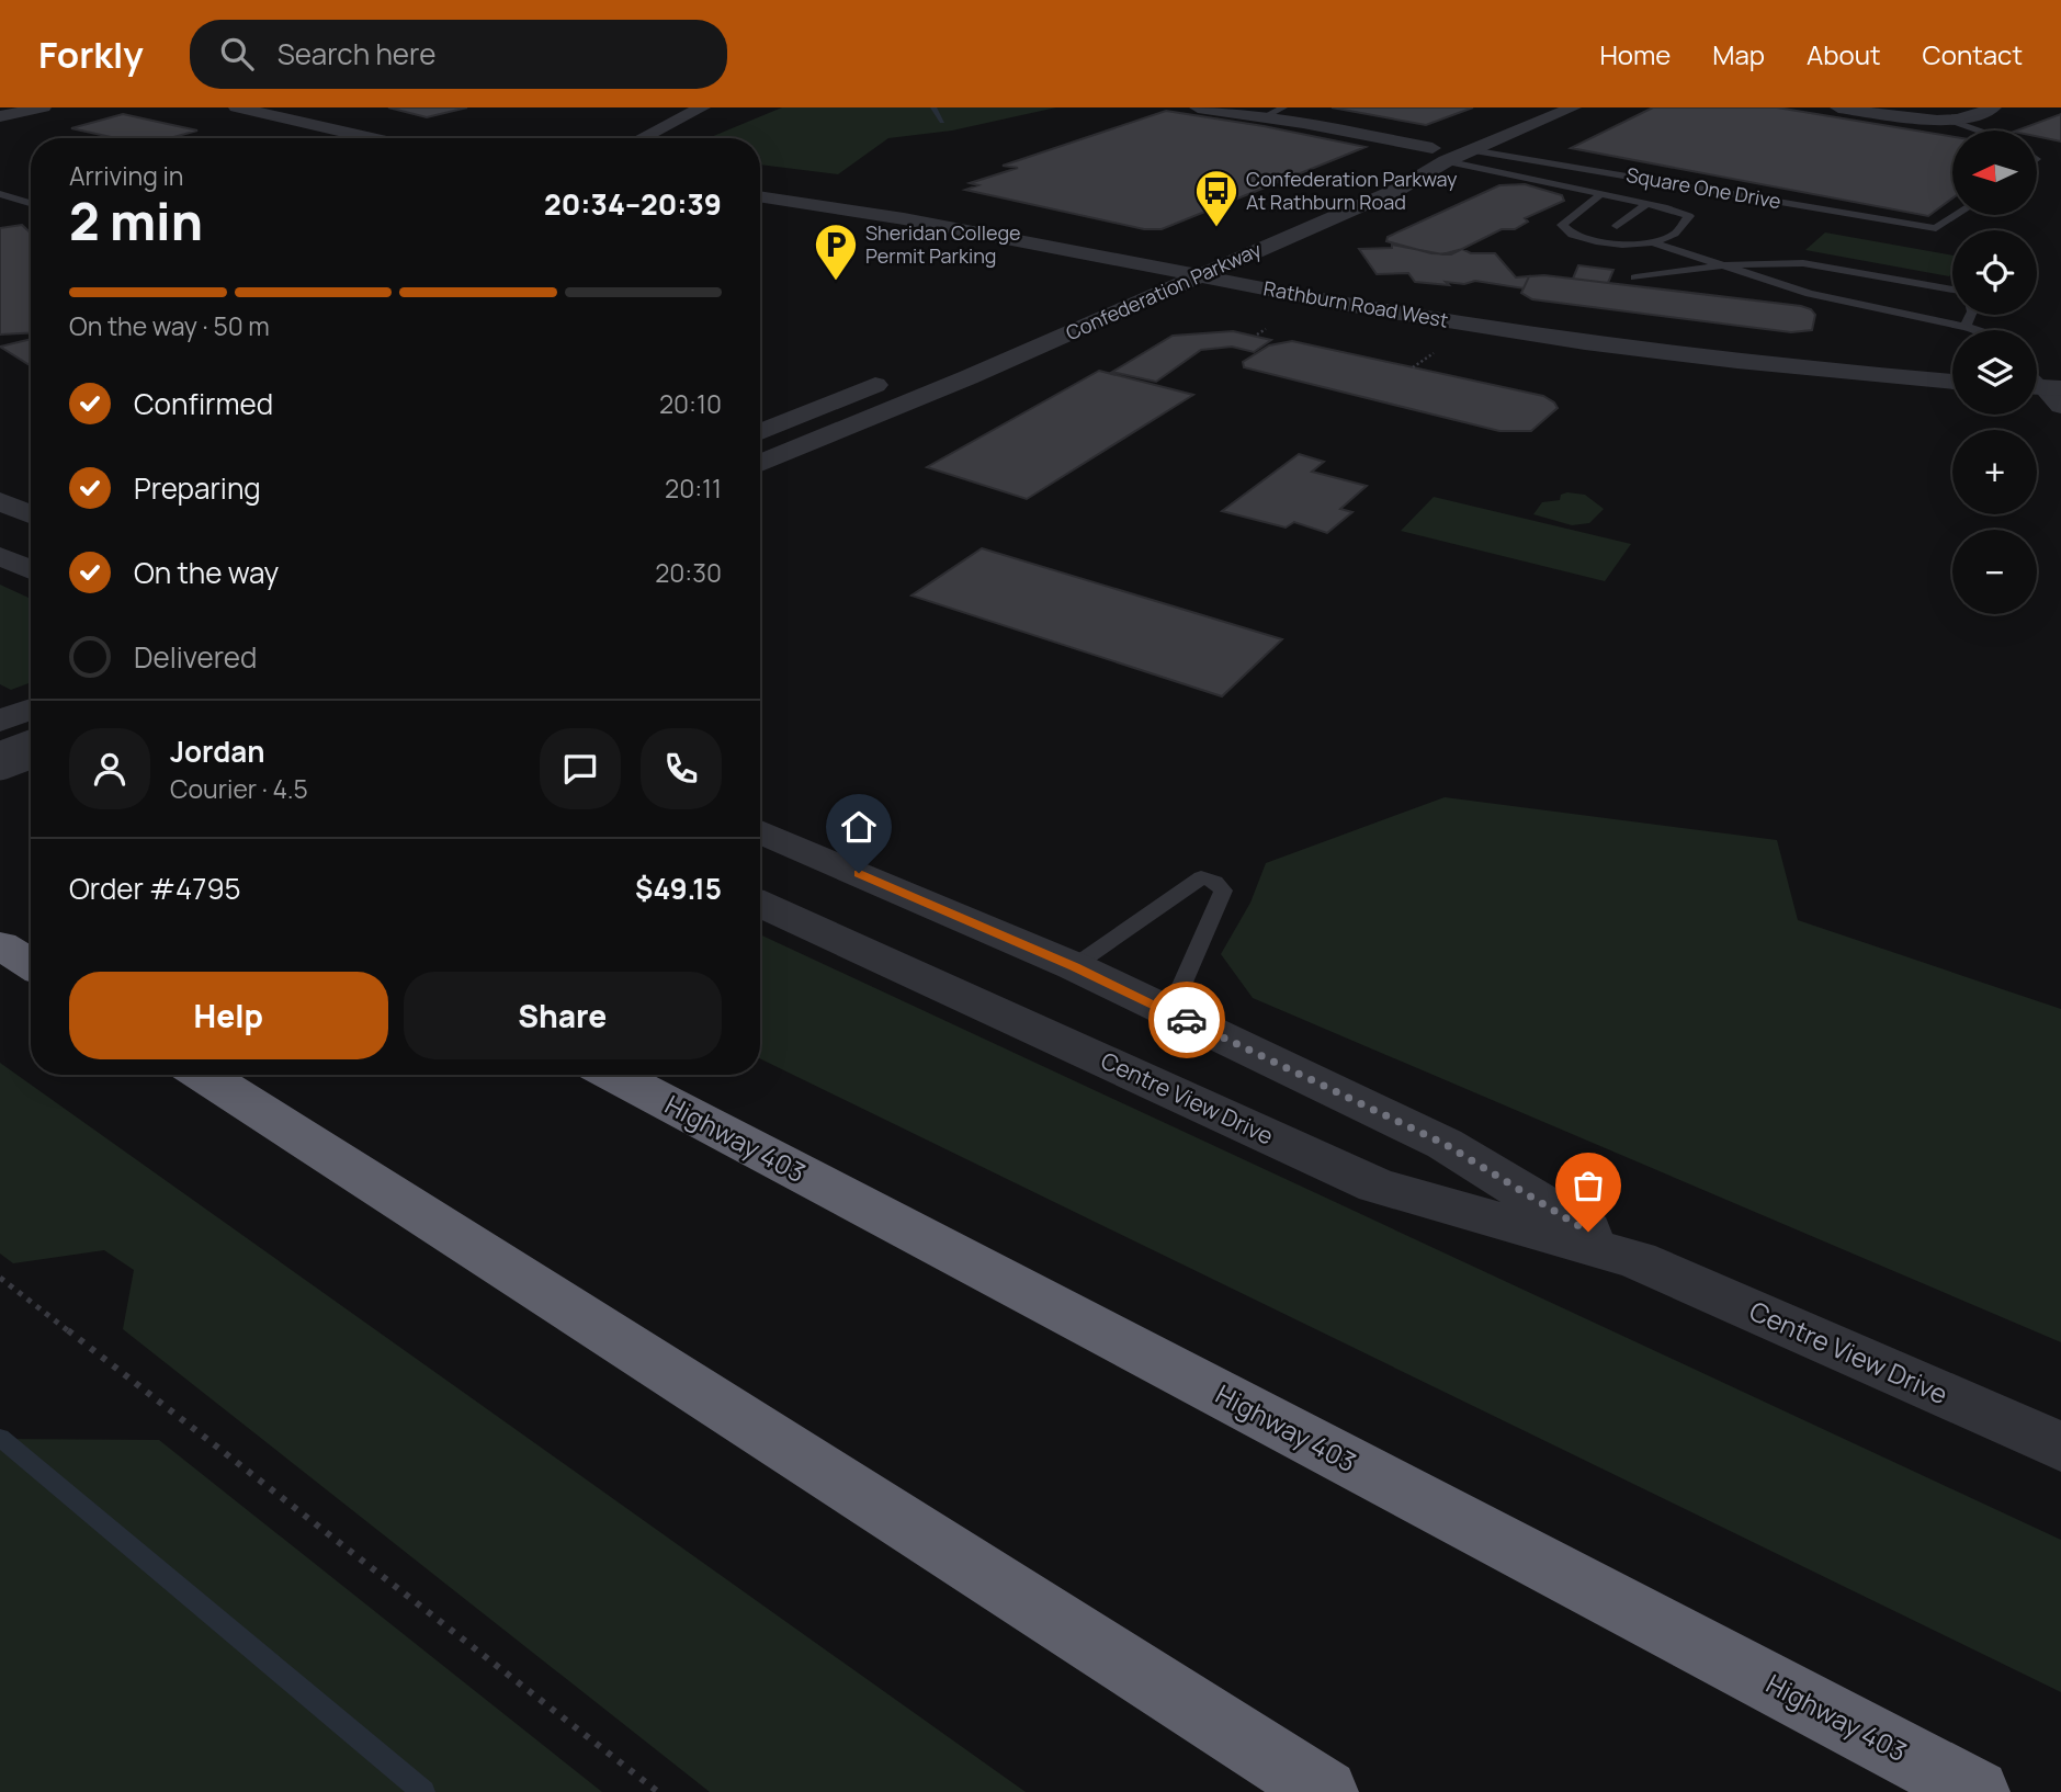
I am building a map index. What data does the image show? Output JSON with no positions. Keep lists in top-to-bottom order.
{
  "streets": {
    "highway": ["Highway 403"],
    "street": ["Confederation Parkway", "Rathburn Road West", "Centre View Drive"],
    "lane": ["Square One Drive"]
  },
  "crossings": [
    ["Square One Drive", "Confederation Parkway"],
    ["Confederation Parkway", "Rathburn Road West"]
  ],
  "places": {
    "bus stop": ["Confederation Parkway At Rathburn Road"],
    "parking": ["Sheridan College Permit Parking"]
  },
  "north": "left",
  "page": {
    "header": "Forkly",
    "search": "Search here",
    "nav": [
      "Home",
      "Map",
      "About",
      "Contact"
    ],
    "map_buttons": ["+", "−"],
    "heading": ["2 min", "Arriving in", "20:34–20:39"],
    "panel": [
      "Jordan",
      "Courier · 4.5",
      "Order #4795",
      "$49.15"
    ],
    "bar": "On the way · 50 m",
    "list": [
      ["Confirmed", "20:10"],
      ["Preparing", "20:11"],
      ["On the way", "20:30"],
      "Delivered"
    ],
    "buttons": ["Help", "Share"]
  }
}
